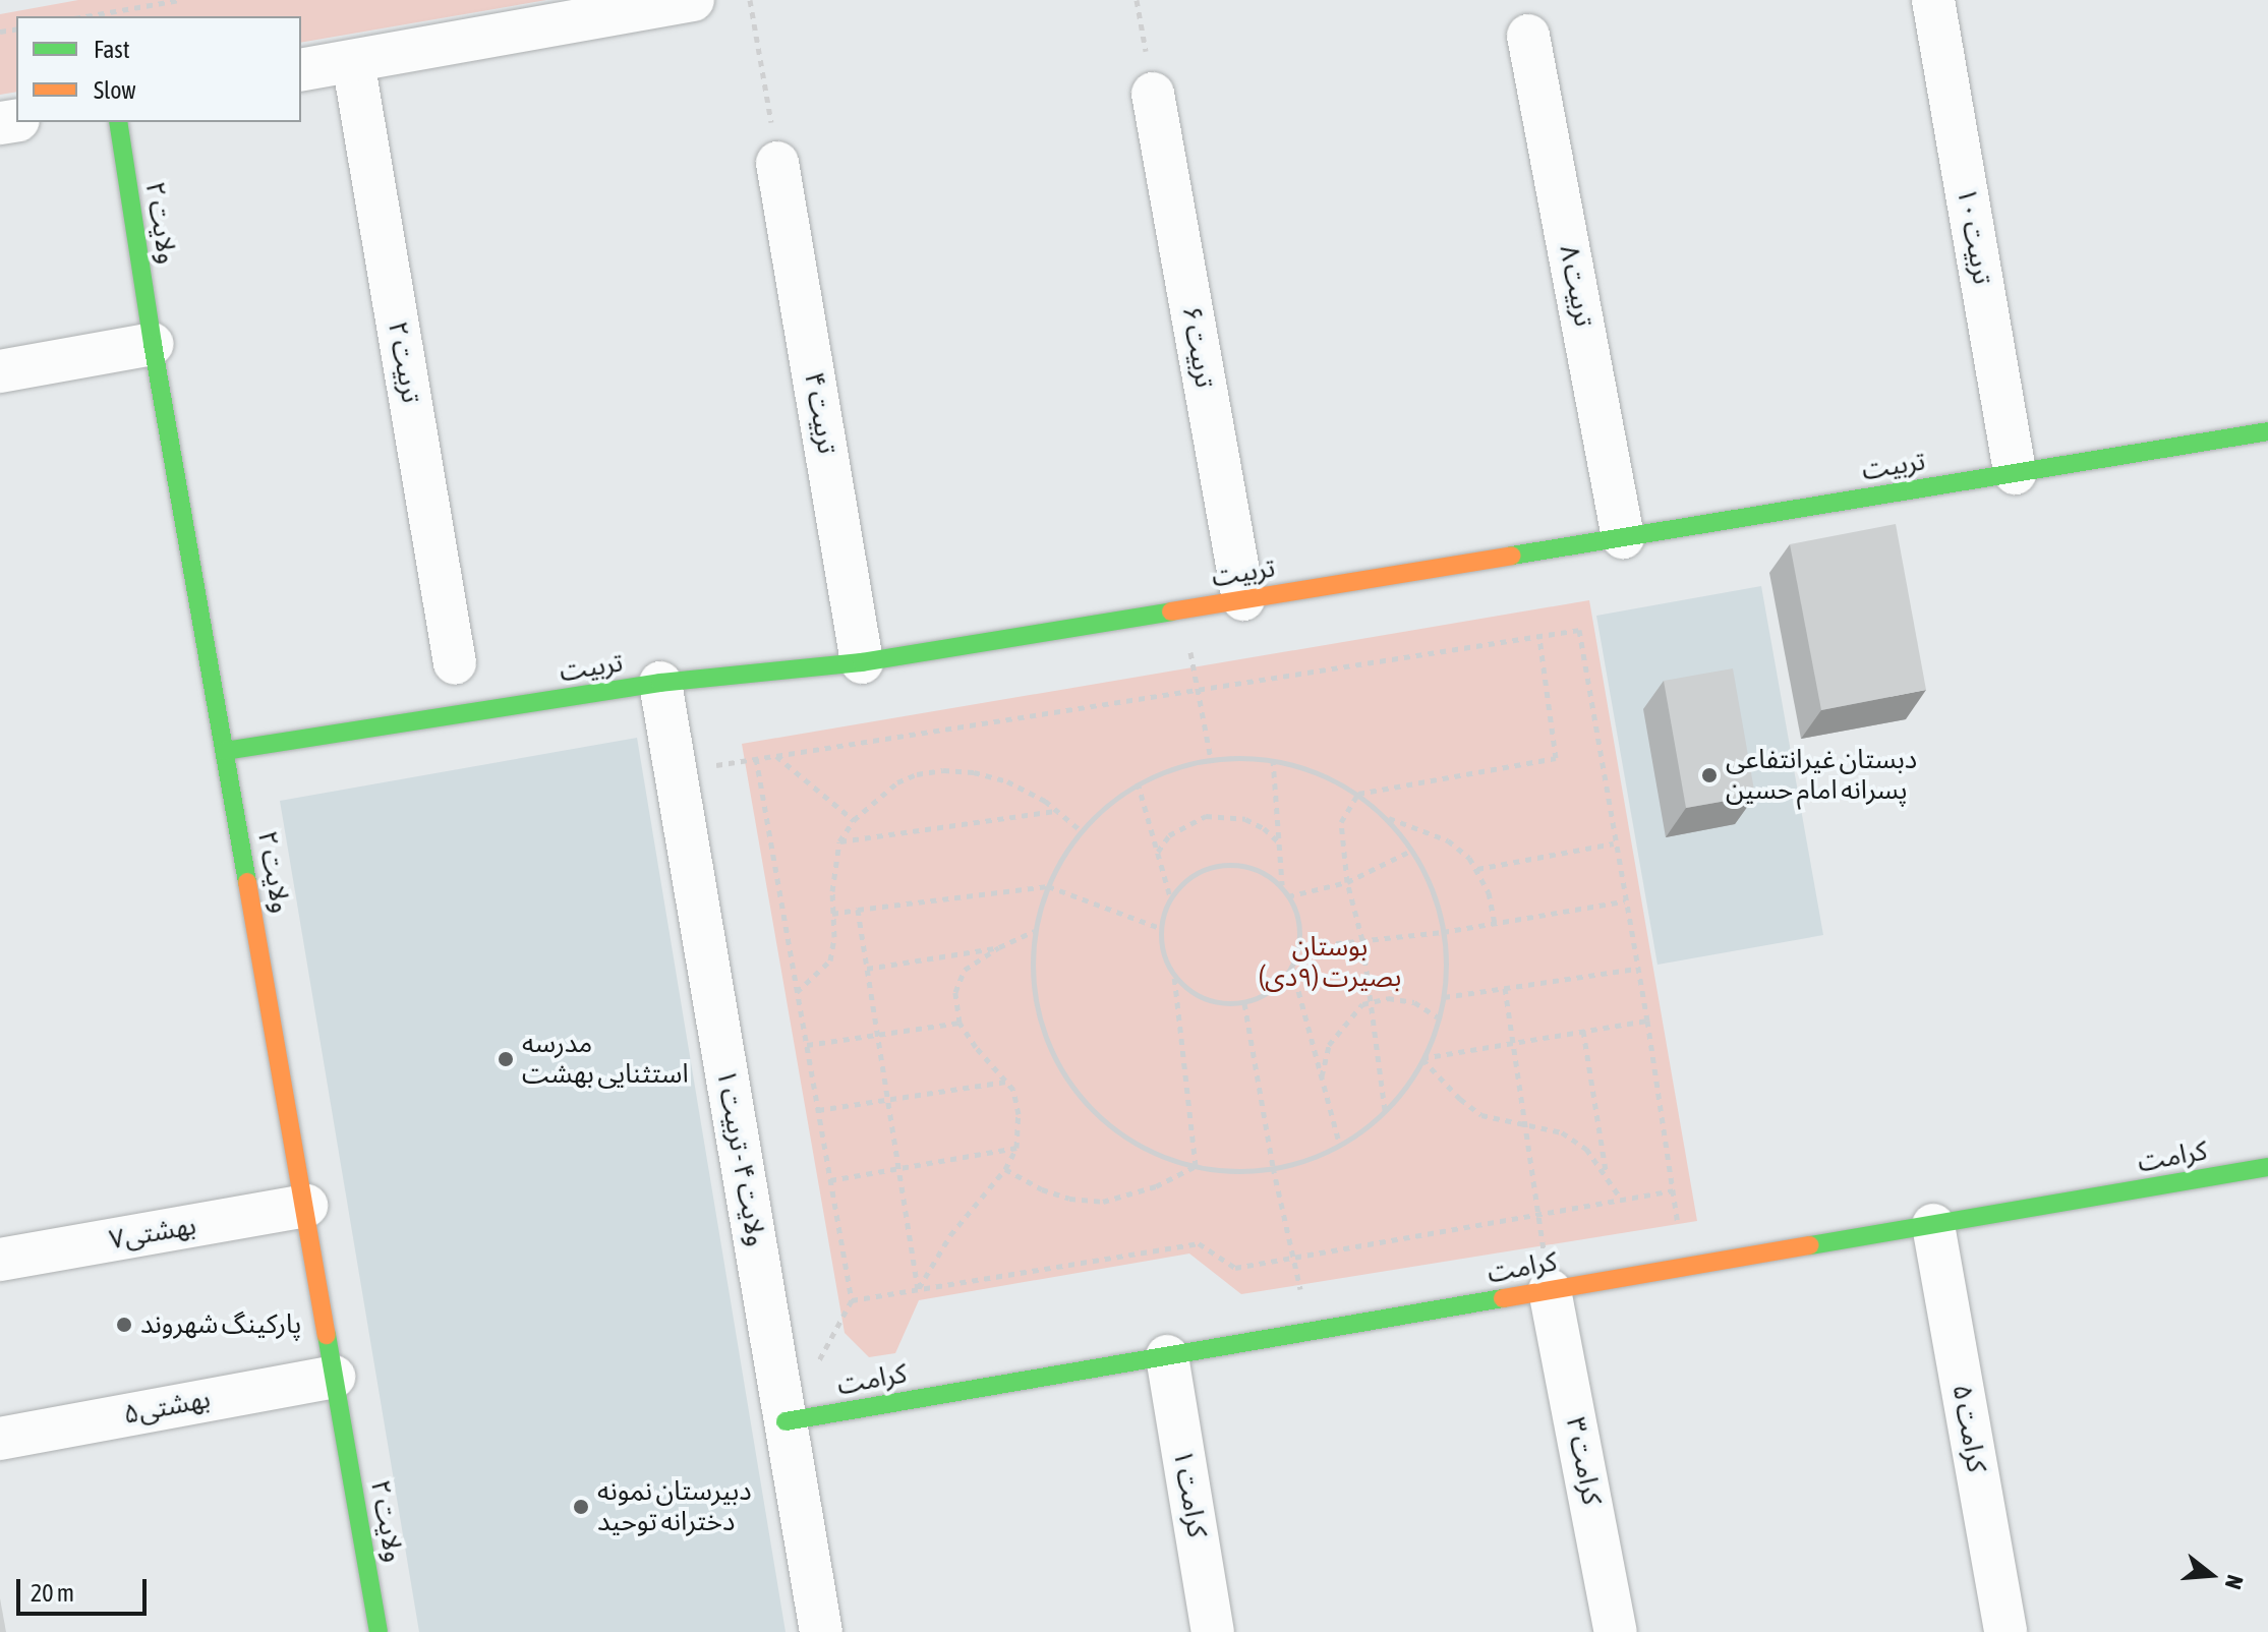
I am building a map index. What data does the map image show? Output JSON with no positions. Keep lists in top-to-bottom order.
{
  "streets": {
    "street": [
      "ولایت ۲",
      "تربیت ۱۰",
      "تربیت ۸",
      "تربیت ۶",
      "تربیت ۲",
      "تربیت ۴",
      "تربیت",
      "کرامت",
      "ولایت ۴ - تربیت ۱",
      "بهشتی۷",
      "بهشتی۵",
      "کرامت ۵",
      "کرامت ۳",
      "کرامت ۱"
    ]
  },
  "crossings": [
    ["ولایت ۲", "تربیت"],
    ["ولایت ۲", "بهشتی۷"],
    ["ولایت ۲", "بهشتی۵"],
    ["تربیت ۱۰", "تربیت"],
    ["تربیت ۸", "تربیت"],
    ["تربیت ۶", "تربیت"],
    ["تربیت ۴", "تربیت"],
    ["تربیت", "ولایت ۴ - تربیت ۱"],
    ["کرامت", "ولایت ۴ - تربیت ۱"],
    ["کرامت", "کرامت ۵"],
    ["کرامت", "کرامت ۳"],
    ["کرامت", "کرامت ۱"]
  ],
  "parks": ["بوستان بصیرت (۹دی)"],
  "places": [
    "دبستان غیرانتفاعی پسرانه امام حسین",
    "مدرسه استثنایی بهشت",
    "پارکینگ شهروند",
    "دبیرستان نمونه دخترانه توحید"
  ],
  "legend": ["Fast", "Slow"],
  "scale_bar": "20 m",
  "north": "right"
}
